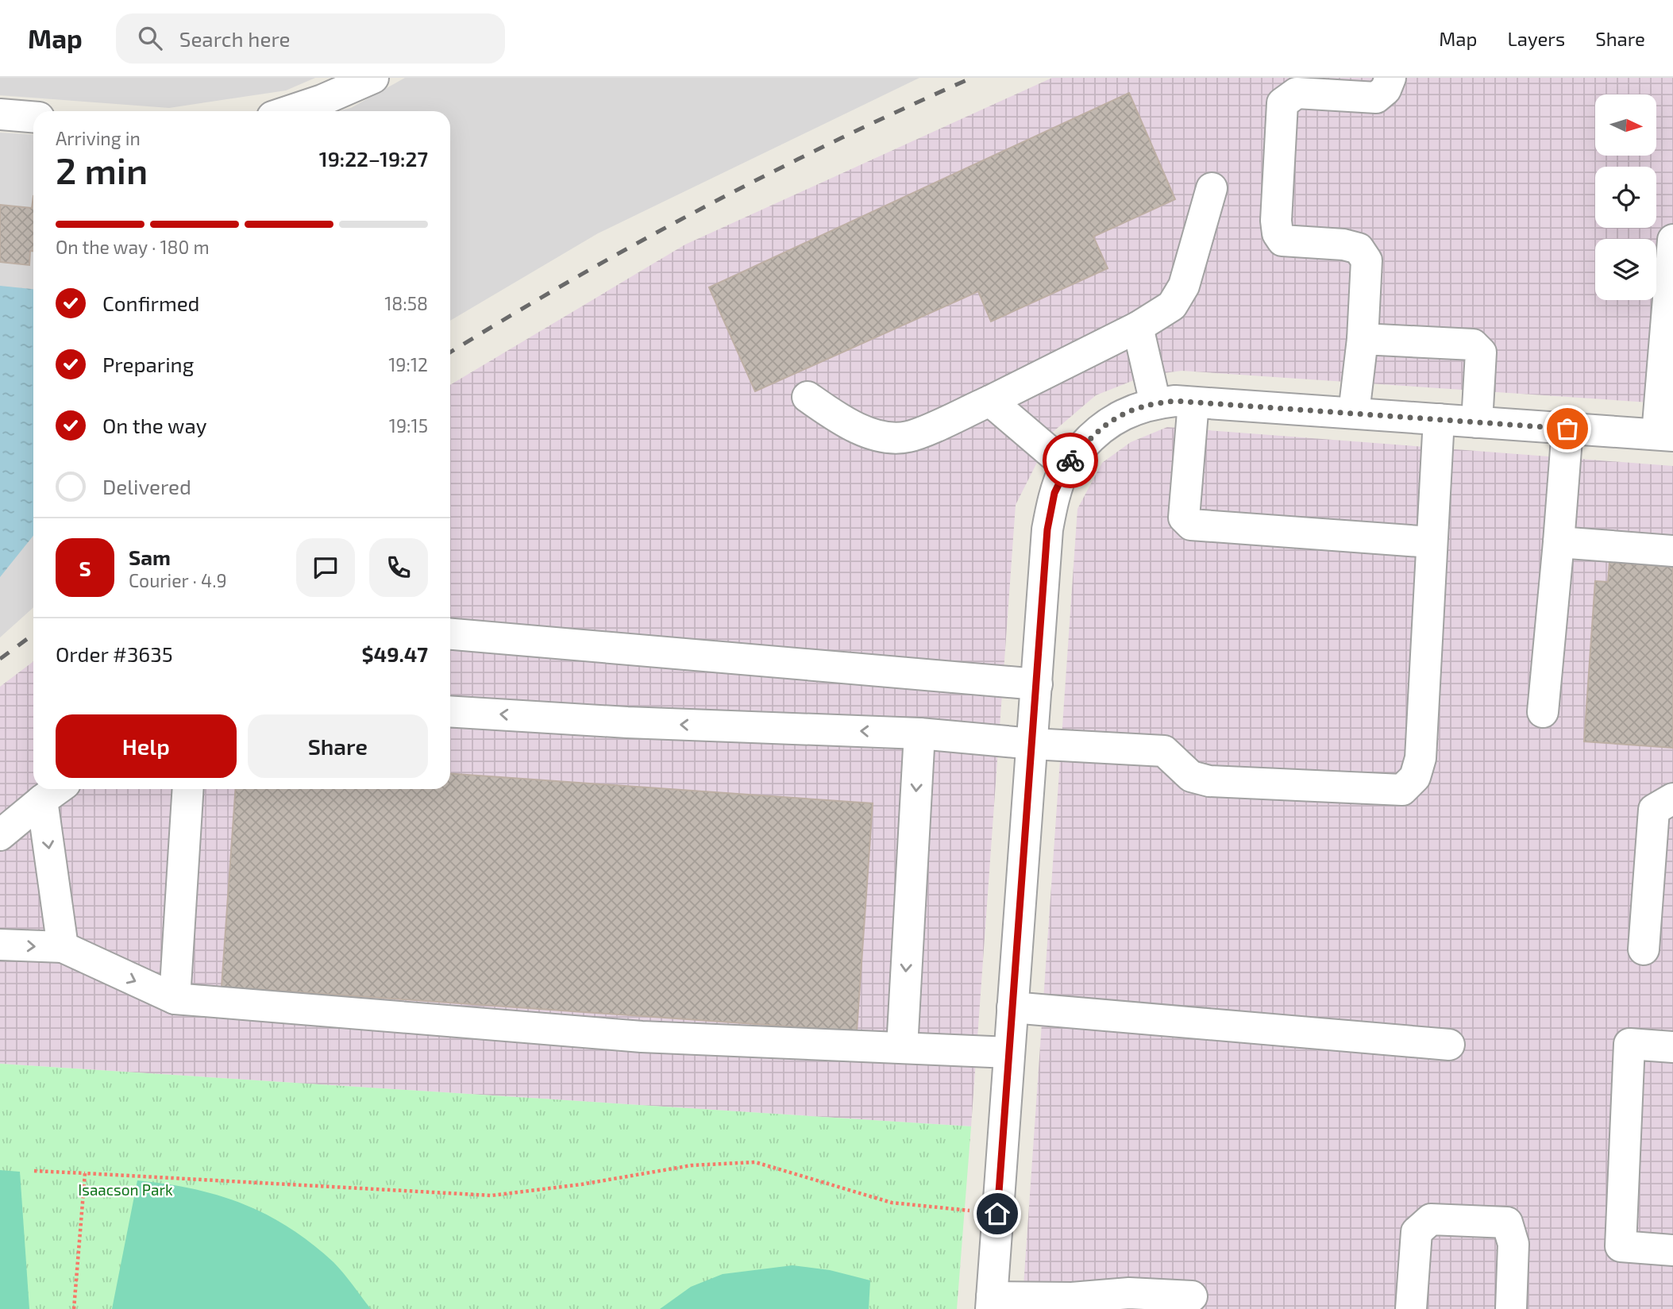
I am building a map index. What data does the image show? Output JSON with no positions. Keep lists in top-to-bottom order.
{
  "parks": ["Isaacson Park"],
  "north": "right",
  "page": {
    "header": "Map",
    "search": "Search here",
    "nav": ["Map", "Layers", "Share"],
    "heading": ["2 min", "Arriving in", "19:22–19:27"],
    "panel": [
      "Sam",
      "Courier · 4.9",
      "Order #3635",
      "$49.47"
    ],
    "bar": "On the way · 180 m",
    "list": [
      ["Confirmed", "18:58"],
      ["Preparing", "19:12"],
      ["On the way", "19:15"],
      "Delivered"
    ],
    "round": "S",
    "buttons": ["Help", "Share"]
  }
}
